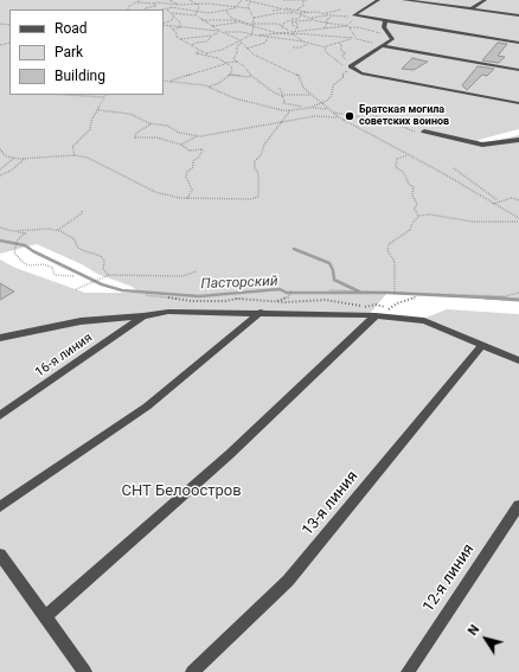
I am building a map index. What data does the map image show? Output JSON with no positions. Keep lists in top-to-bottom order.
{
  "streets": {
    "street": ["16-я линия", "13-я линия", "12-я линия"]
  },
  "water": ["Пасторский"],
  "parks": ["СНТ Белоостров"],
  "places": ["Братская могила советских воинов"],
  "legend": ["Road", "Park", "Building"],
  "north": "top left"
}
